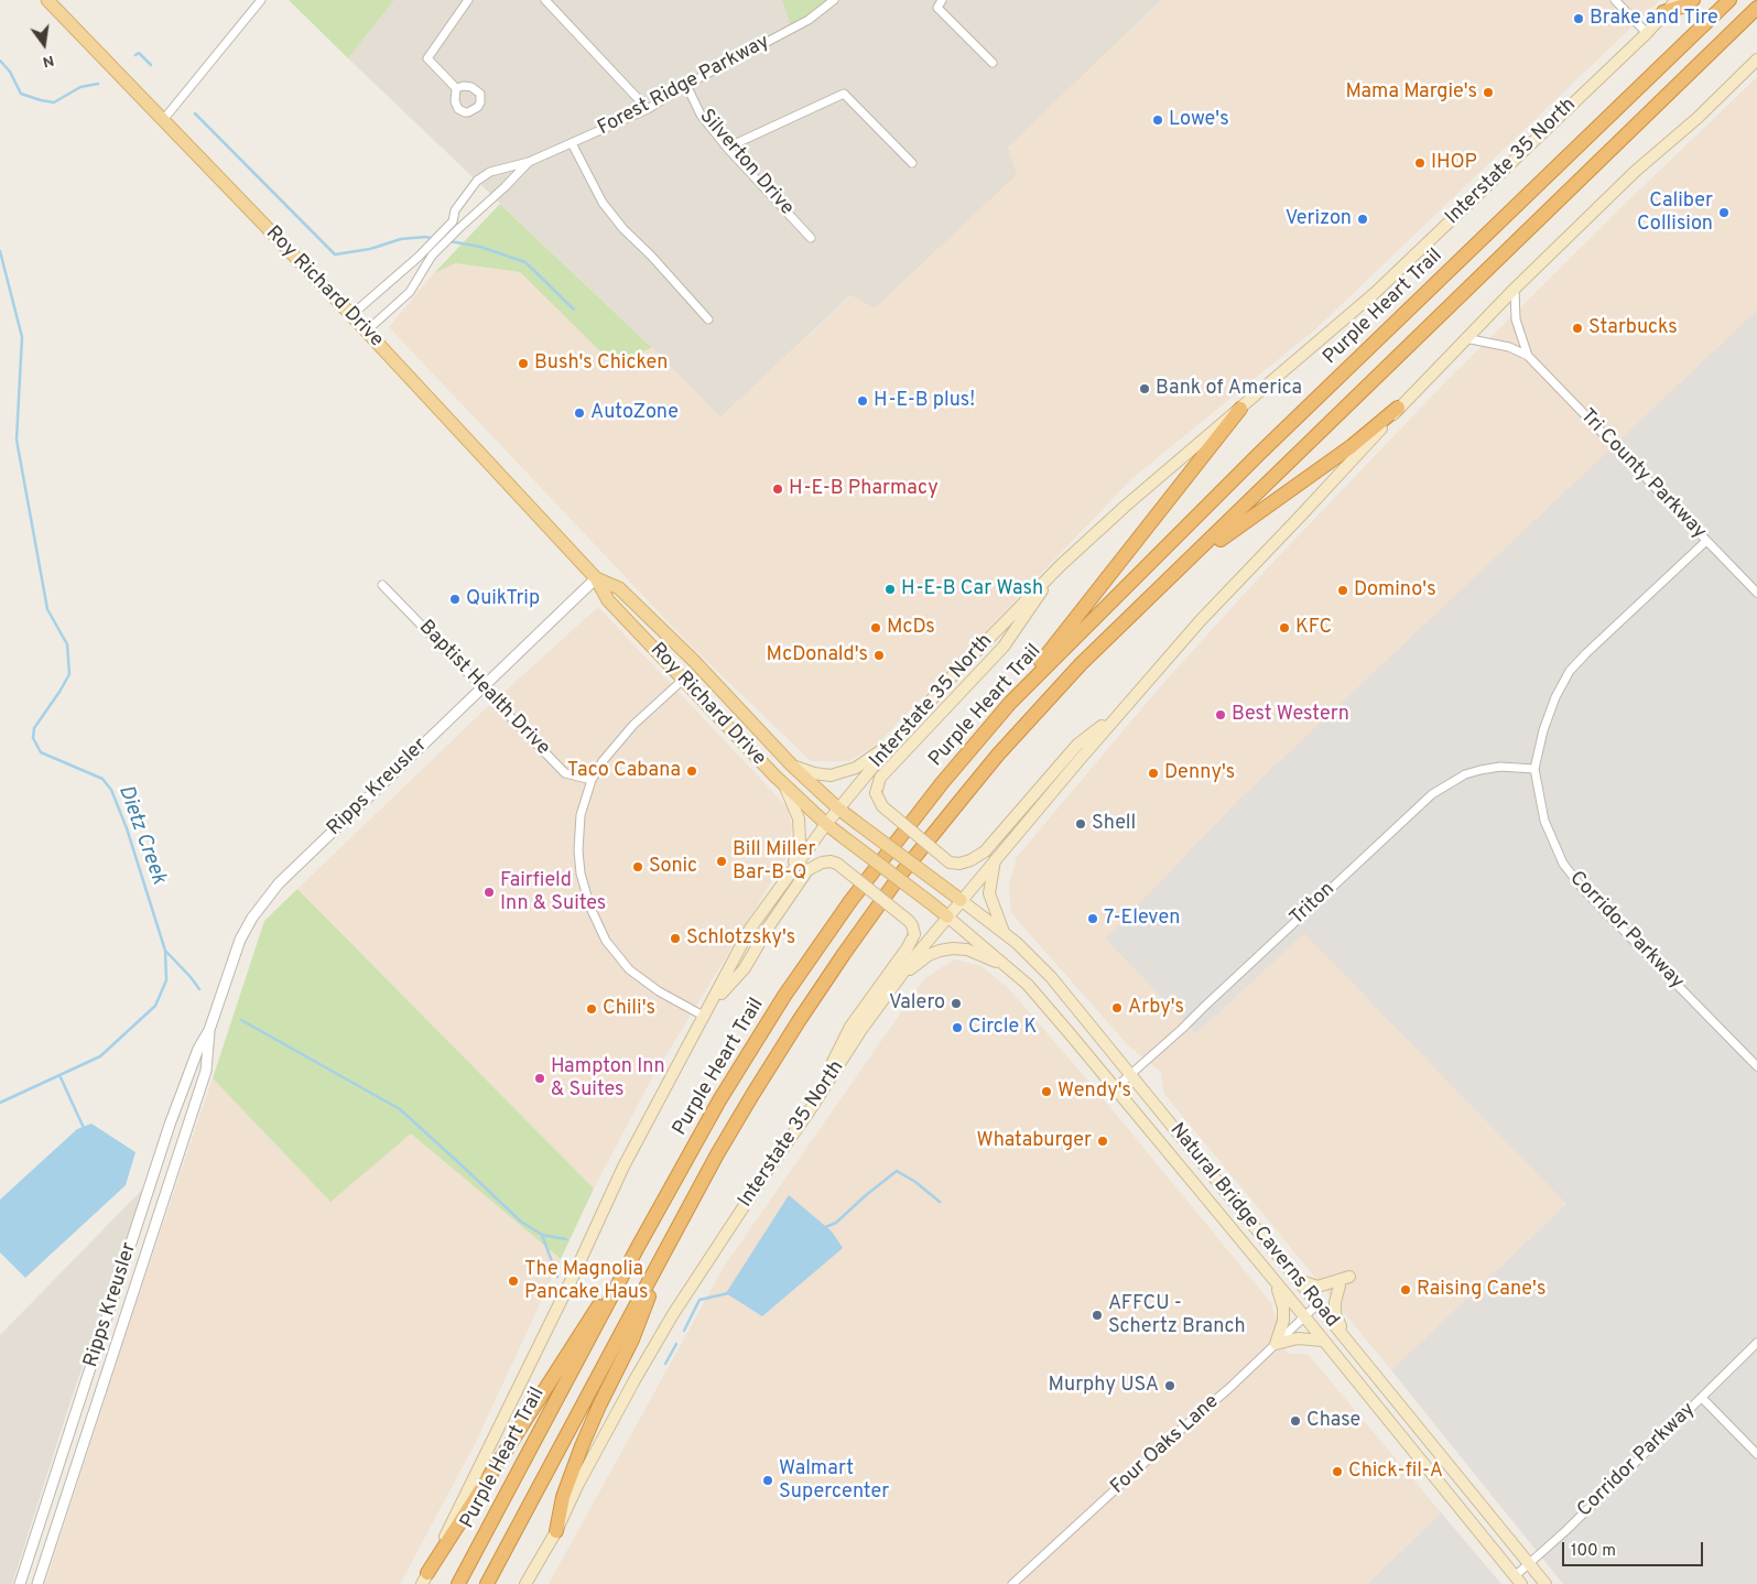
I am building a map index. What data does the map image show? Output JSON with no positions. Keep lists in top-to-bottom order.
{
  "streets": {
    "highway": ["Purple Heart Trail"],
    "main road": ["Interstate 35 North", "Roy Richard Drive", "Natural Bridge Caverns Road"],
    "street": [
      "Forest Ridge Parkway",
      "Silverton Drive",
      "Tri County Parkway",
      "Baptist Health Drive",
      "Ripps Kreusler",
      "Triton",
      "Corridor Parkway",
      "Four Oaks Lane"
    ]
  },
  "crossings": [
    ["Forest Ridge Parkway", "Silverton Drive"],
    ["Forest Ridge Parkway", "Roy Richard Drive"],
    ["Interstate 35 North", "Roy Richard Drive"],
    ["Interstate 35 North", "Tri County Parkway"],
    ["Interstate 35 North", "Natural Bridge Caverns Road"],
    ["Roy Richard Drive", "Ripps Kreusler"],
    ["Roy Richard Drive", "Natural Bridge Caverns Road"],
    ["Tri County Parkway", "Corridor Parkway"],
    ["Baptist Health Drive", "Ripps Kreusler"],
    ["Triton", "Corridor Parkway"],
    ["Triton", "Natural Bridge Caverns Road"],
    ["Corridor Parkway", "Natural Bridge Caverns Road"],
    ["Natural Bridge Caverns Road", "Four Oaks Lane"]
  ],
  "water": ["Dietz Creek"],
  "places": [
    "Brake and Tire",
    "Mama Margie's",
    "Lowe's",
    "IHOP",
    "Caliber Collision",
    "Verizon",
    "Starbucks",
    "Bush's Chicken",
    "Bank of America",
    "H-E-B plus!",
    "AutoZone",
    "H-E-B Pharmacy",
    "H-E-B Car Wash",
    "Domino's",
    "QuikTrip",
    "McDs",
    "KFC",
    "McDonald's",
    "Best Western",
    "Taco Cabana",
    "Denny's",
    "Shell",
    "Bill Miller Bar-B-Q",
    "Sonic",
    "Fairfield Inn & Suites",
    "7-Eleven",
    "Schlotzsky's",
    "Valero",
    "Arby's",
    "Chili's",
    "Circle K",
    "Hampton Inn & Suites",
    "Wendy's",
    "Whataburger",
    "The Magnolia Pancake Haus",
    "Raising Cane's",
    "AFFCU - Schertz Branch",
    "Murphy USA",
    "Chase",
    "Chick-fil-A",
    "Walmart Supercenter"
  ],
  "scale_bar": "100 m",
  "north": "bottom"
}
